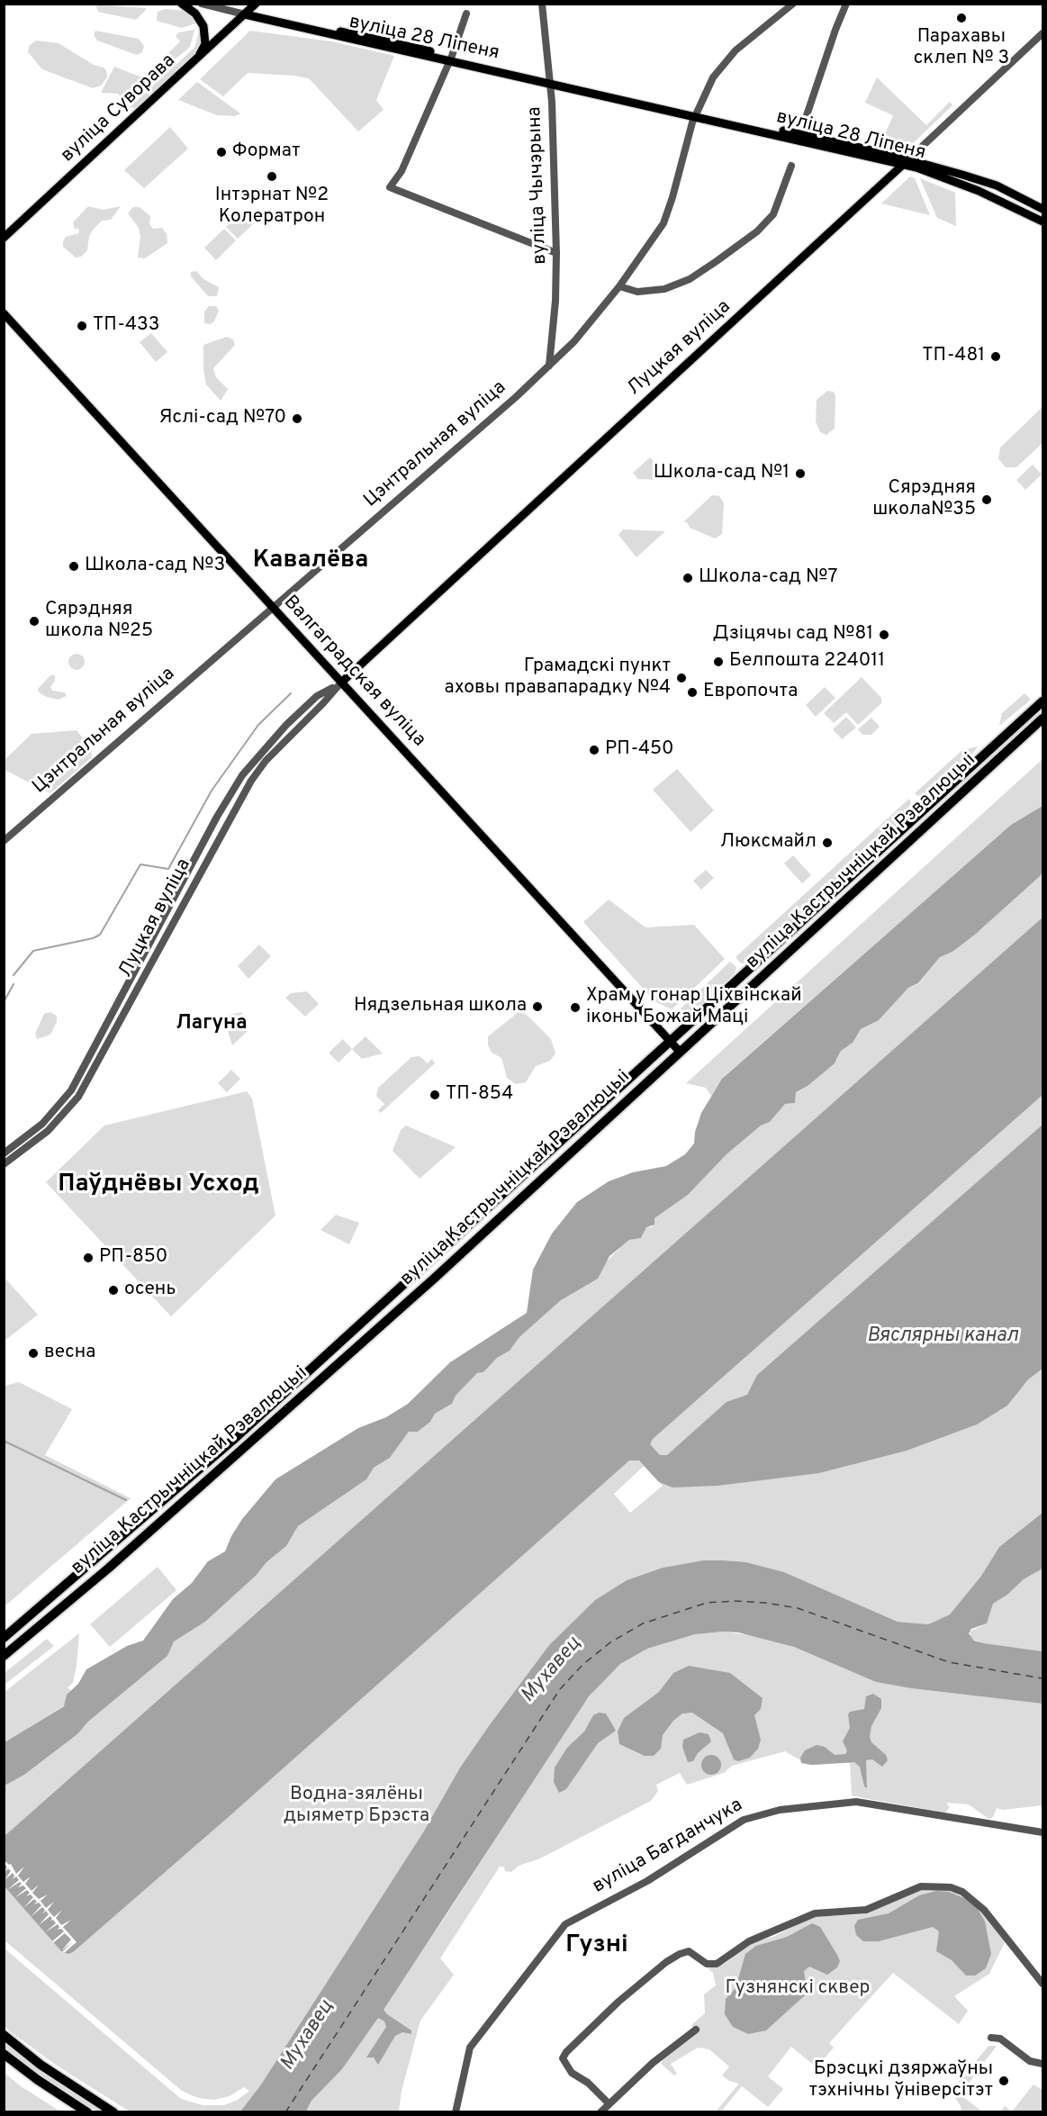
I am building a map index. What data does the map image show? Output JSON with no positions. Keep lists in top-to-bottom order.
{
  "streets": {
    "highway": ["вуліца Кастрычніцкай Рэвалюцыі"],
    "main road": [
      "вуліца 28 Ліпеня",
      "вуліца Суворава",
      "Луцкая вуліца",
      "Валгаградская вуліца"
    ],
    "street": ["вуліца Чычэрына", "Цэнтральная вуліца", "вуліца Багданчука"]
  },
  "crossings": [
    ["вуліца 28 Ліпеня", "вуліца Суворава"],
    ["вуліца 28 Ліпеня", "вуліца Чычэрына"],
    ["вуліца 28 Ліпеня", "Луцкая вуліца"],
    ["вуліца 28 Ліпеня", "Цэнтральная вуліца"],
    ["вуліца Чычэрына", "Цэнтральная вуліца"],
    ["Луцкая вуліца", "Валгаградская вуліца"],
    ["Цэнтральная вуліца", "Валгаградская вуліца"],
    ["Валгаградская вуліца", "вуліца Кастрычніцкай Рэвалюцыі"]
  ],
  "districts": [
    "Кавалёва",
    "Лагуна",
    "Паўднёвы Усход",
    "Гузні"
  ],
  "water": ["Вяслярны канал", "Мухавец"],
  "parks": ["Водна-зялёны дыяметр Брэста", "Гузнянскі сквер"],
  "places": [
    "Парахавы склеп № 3",
    "Формат",
    "Інтэрнат №2 Колератрон",
    "ТП-433",
    "ТП-481",
    "Яслі-сад №70",
    "Школа-сад №1",
    "Сярэдняя школа№35",
    "Школа-сад №3",
    "Школа-сад №7",
    "Сярэдняя школа №25",
    "Дзіцячы сад №81",
    "Белпошта 224011",
    "Грамадскі пункт аховы правапарадку №4",
    "Европочта",
    "РП-450",
    "Люксмайл",
    "Нядзельная школа",
    "Храм у гонар Ціхвінскай іконы Божай Маці",
    "ТП-854",
    "РП-850",
    "осень",
    "весна",
    "Брэсцкі дзяржаўны тэхнічны ўніверсітэт"
  ]
}
